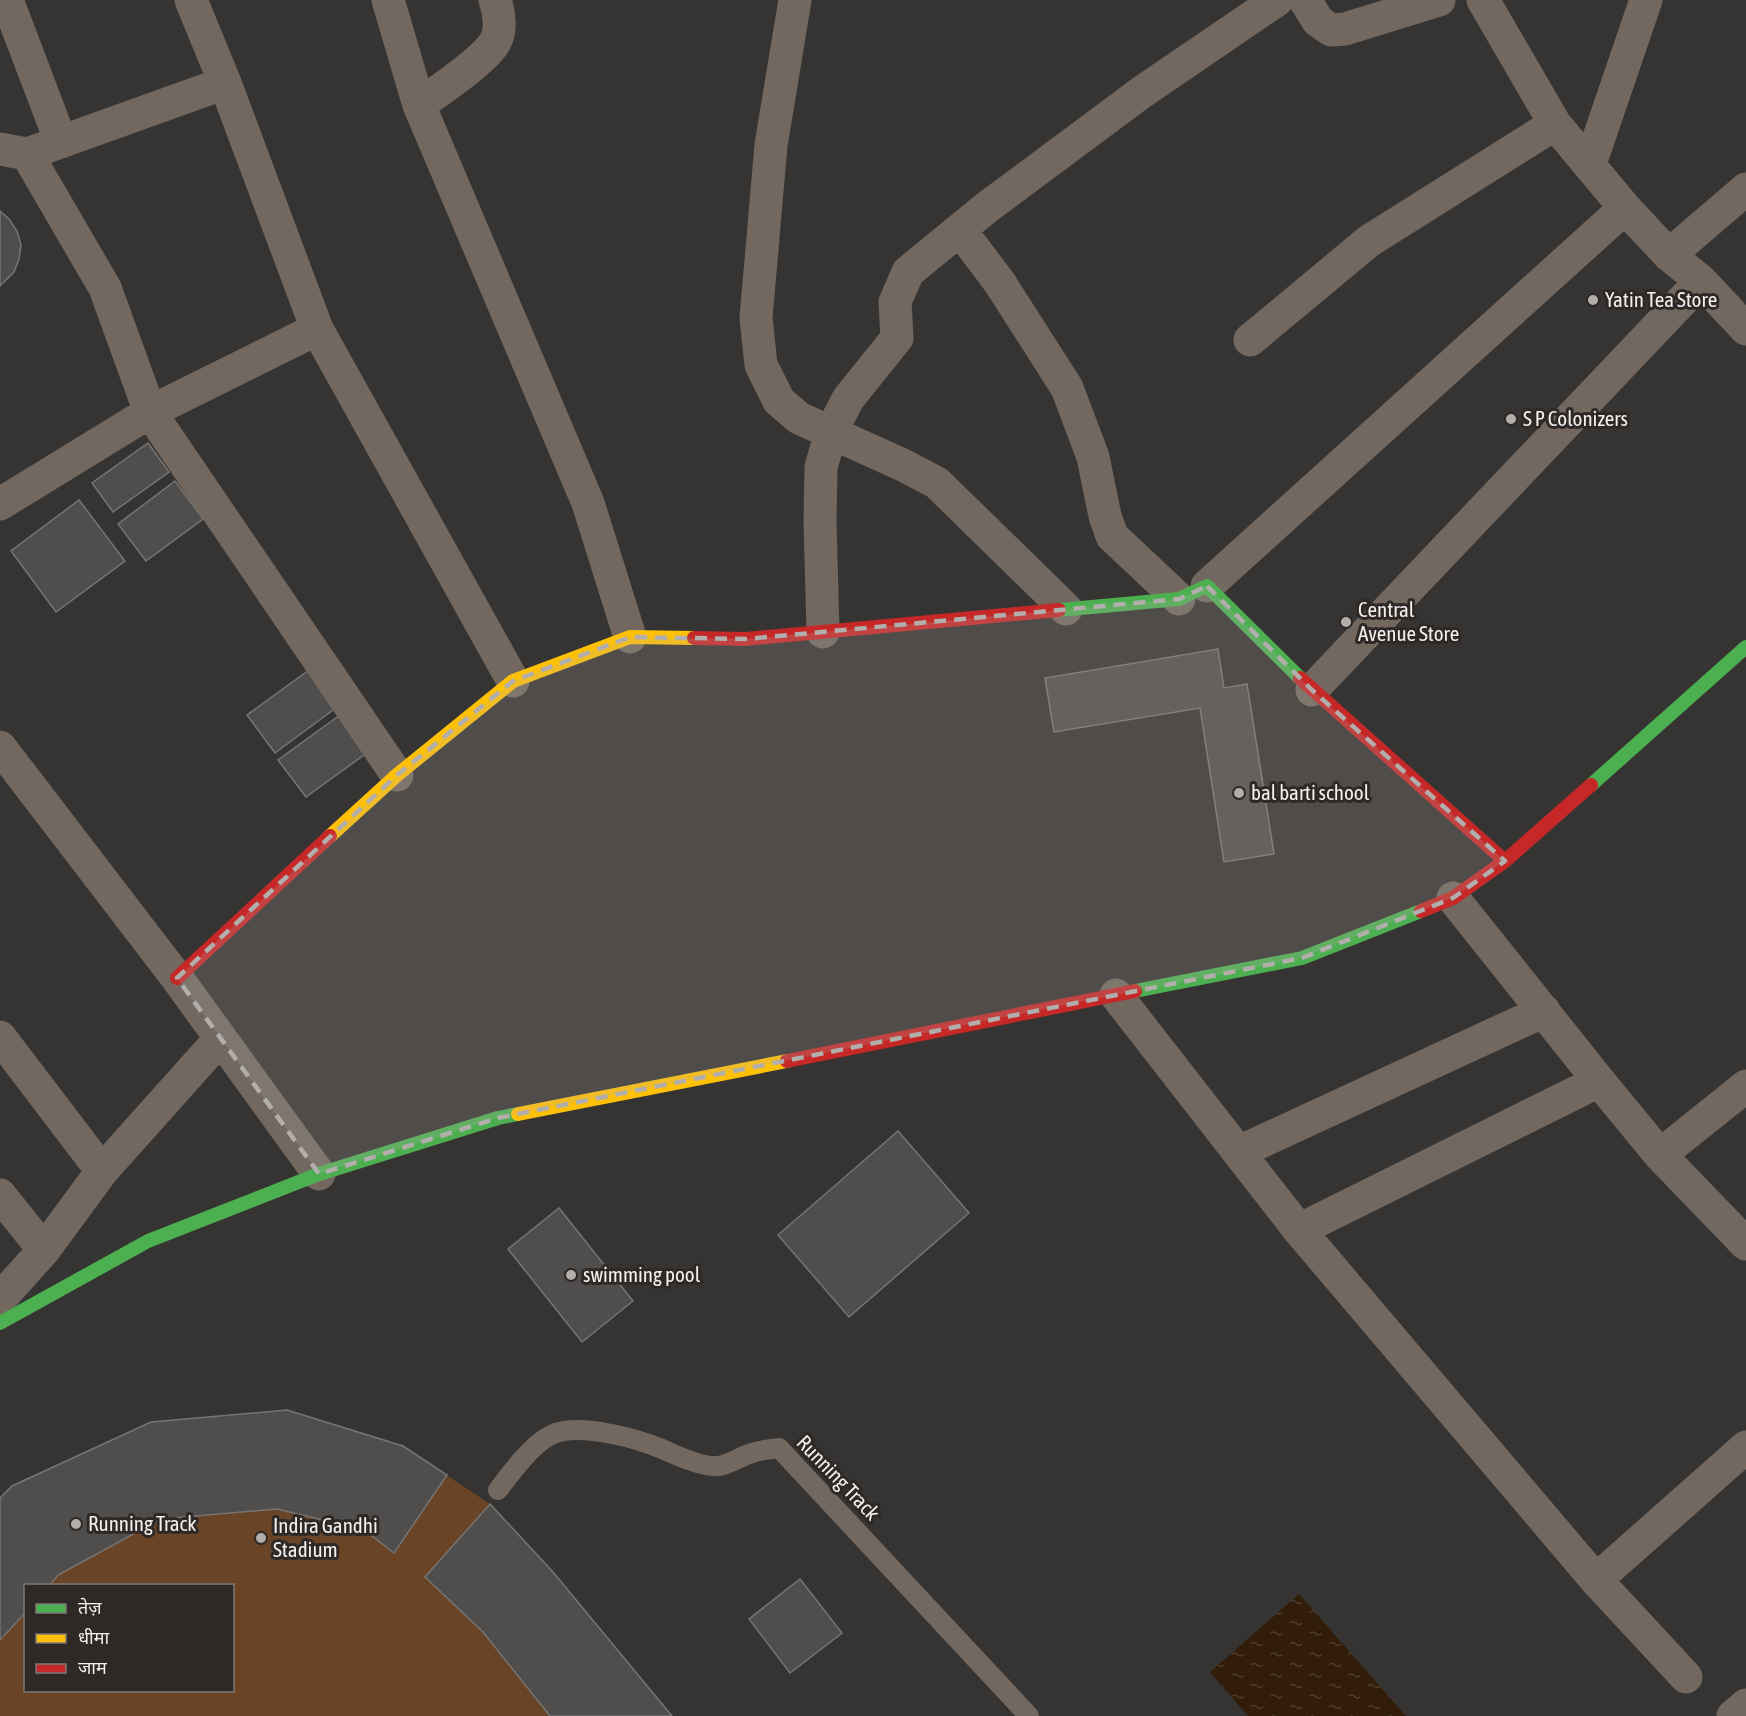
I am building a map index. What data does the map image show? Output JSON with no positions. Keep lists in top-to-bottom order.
{
  "streets": {
    "lane": ["Running Track"]
  },
  "places": [
    "Yatin Tea Store",
    "S P Colonizers",
    "Central Avenue Store",
    "bal barti school",
    "swimming pool",
    "Running Track",
    "Indira Gandhi Stadium"
  ],
  "legend": ["तेज़", "धीमा", "जाम"]
}
